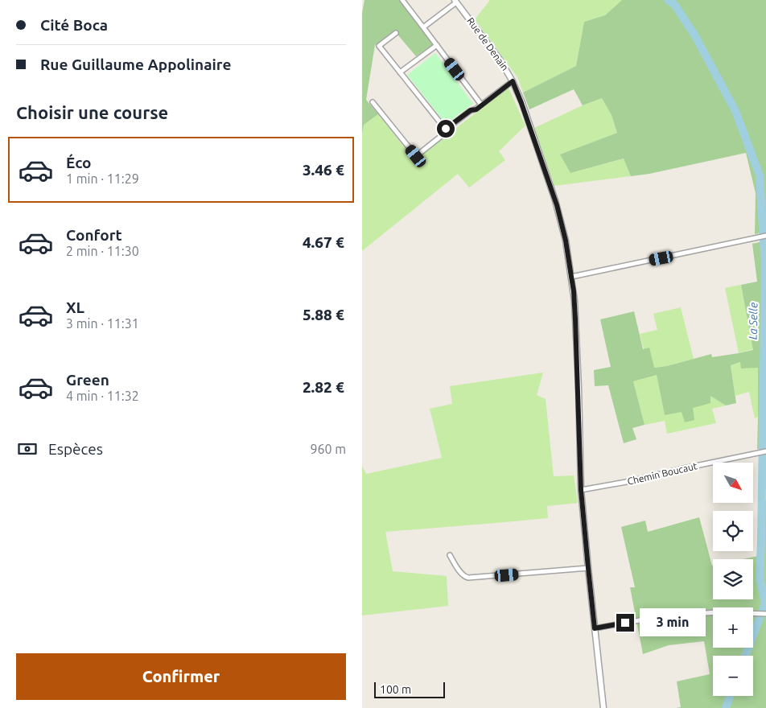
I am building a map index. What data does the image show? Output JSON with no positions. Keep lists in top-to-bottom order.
{
  "streets": {
    "street": ["Rue de Denain", "Chemin Boucaut"]
  },
  "crossings": [
    ["Rue de Denain", "Chemin Boucaut"]
  ],
  "water": ["La Selle"],
  "scale_bar": "100 m",
  "north": "bottom right",
  "page": {
    "banner": ["Cité Boca", "Rue Guillaume Appolinaire"],
    "heading": "Choisir une course",
    "list": [
      {
        "name": "Éco",
        "note": "1 min · 11:29",
        "value": "3.46 €"
      },
      {
        "name": "Confort",
        "note": "2 min · 11:30",
        "value": "4.67 €"
      },
      {
        "name": "XL",
        "note": "3 min · 11:31",
        "value": "5.88 €"
      },
      {
        "name": "Green",
        "note": "4 min · 11:32",
        "value": "2.82 €"
      }
    ],
    "pay": ["Espèces", "960 m"],
    "map_buttons": ["+", "−"],
    "bubble": "3 min",
    "buttons": "Confirmer",
    "scale": "100 m"
  }
}
